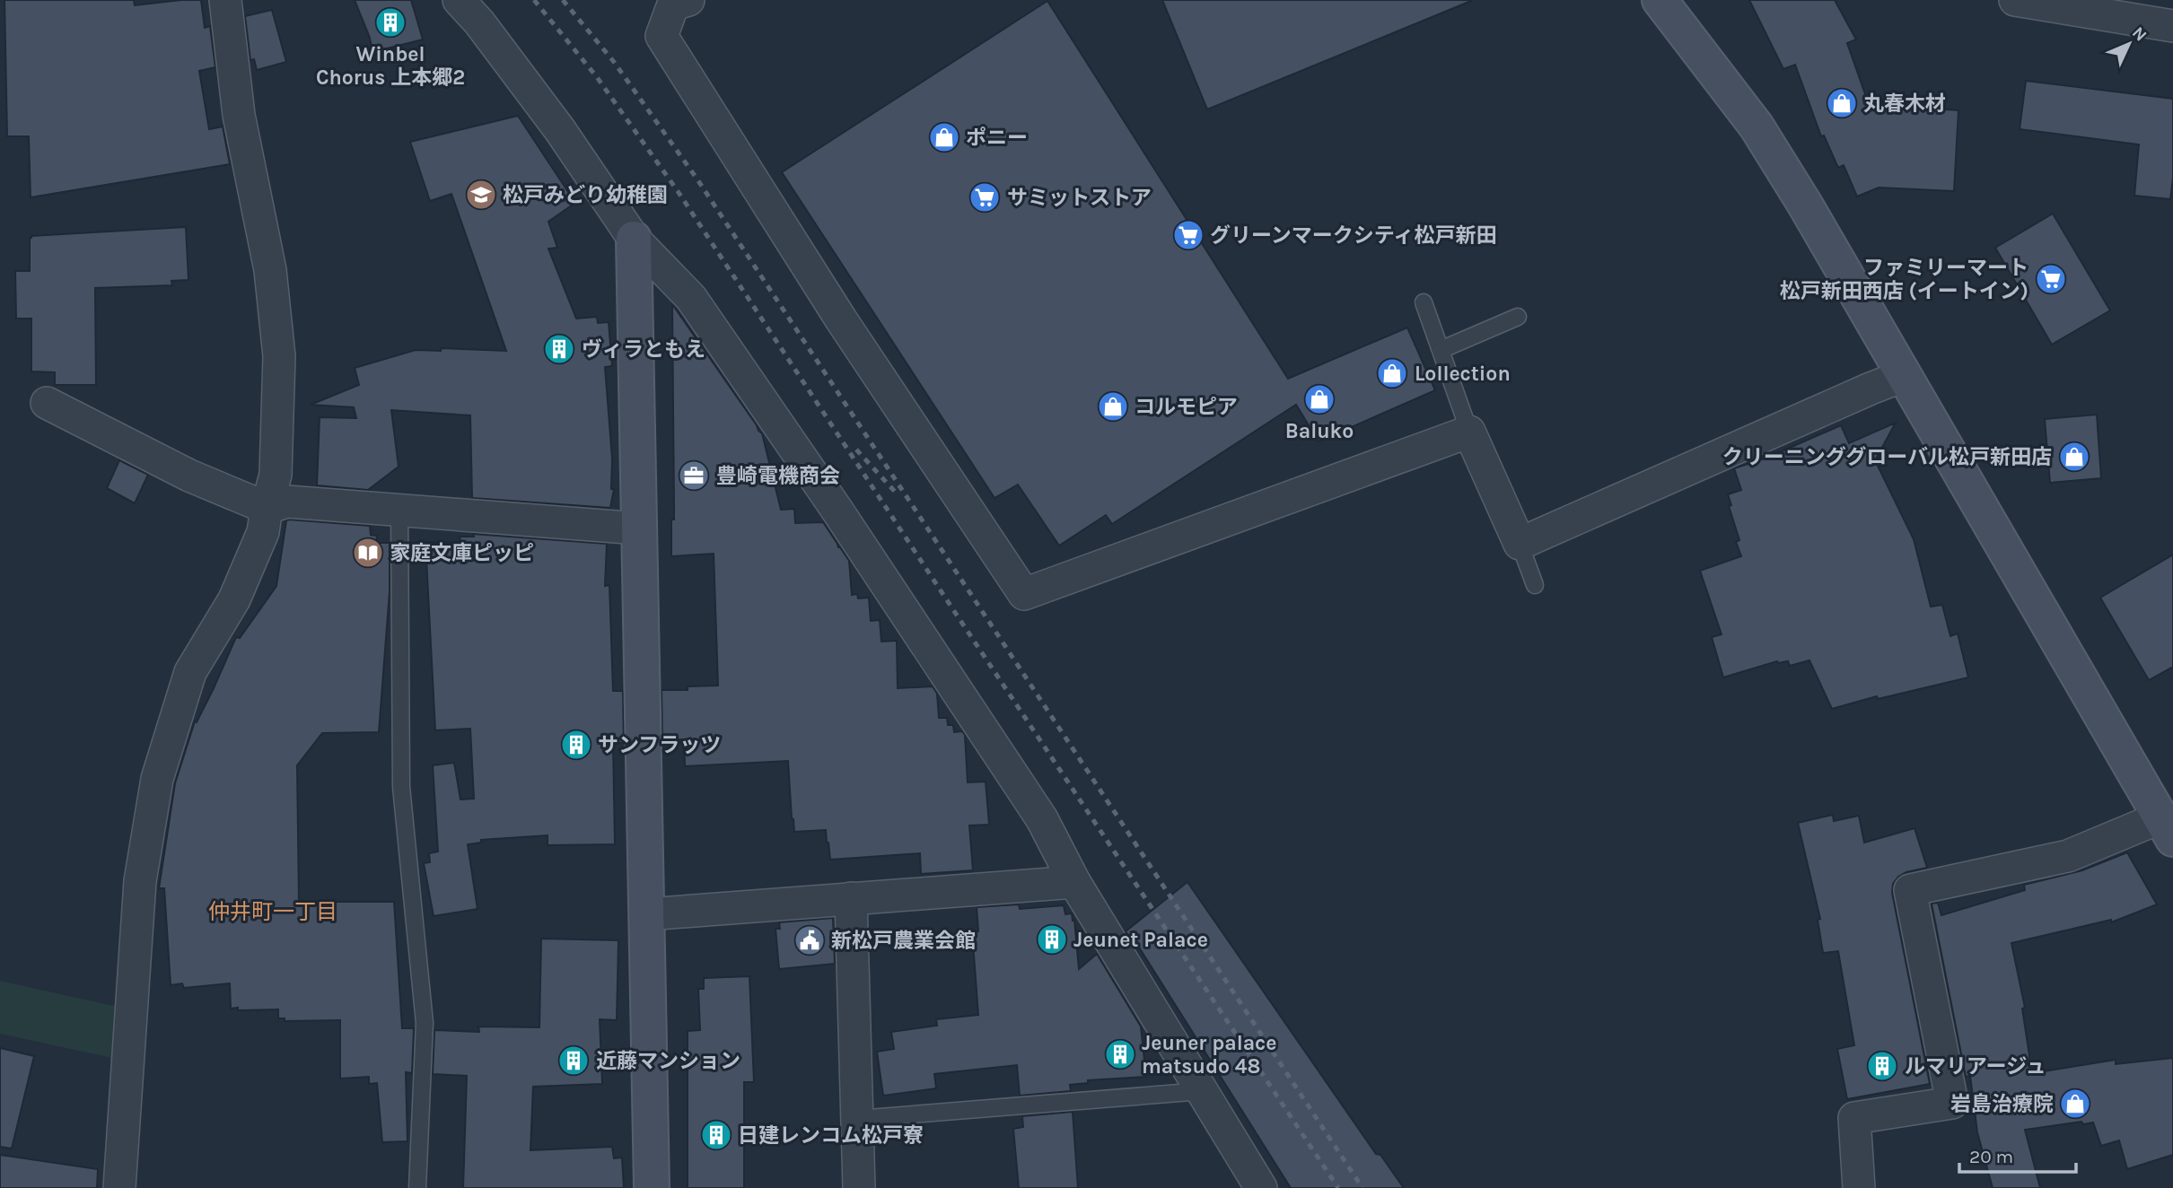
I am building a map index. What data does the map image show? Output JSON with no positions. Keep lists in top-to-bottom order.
{
  "districts": ["仲井町一丁目"],
  "places": {
    "building": [
      "Winbel Chorus 上本郷2",
      "ヴィラともえ",
      "サンフラッツ",
      "Jeunet Palace",
      "Jeuner palace matsudo 48",
      "近藤マンション",
      "ルマリアージュ",
      "日建レンコム松戸寮"
    ],
    "shop": [
      "丸春木材",
      "ポニー",
      "Lollection",
      "Baluko",
      "コルモピア",
      "クリーニンググローバル松戸新田店",
      "岩島治療院"
    ],
    "school or university": ["松戸みどり幼稚園"],
    "supermarket": ["サミットストア", "グリーンマークシティ松戸新田", "ファミリーマート 松戸新田西店 (イートイン)"],
    "office": ["豊崎電機商会"],
    "library": ["家庭文庫ピッピ"],
    "public building": ["新松戸農業会館"]
  },
  "scale_bar": "20 m",
  "north": "top right"
}
